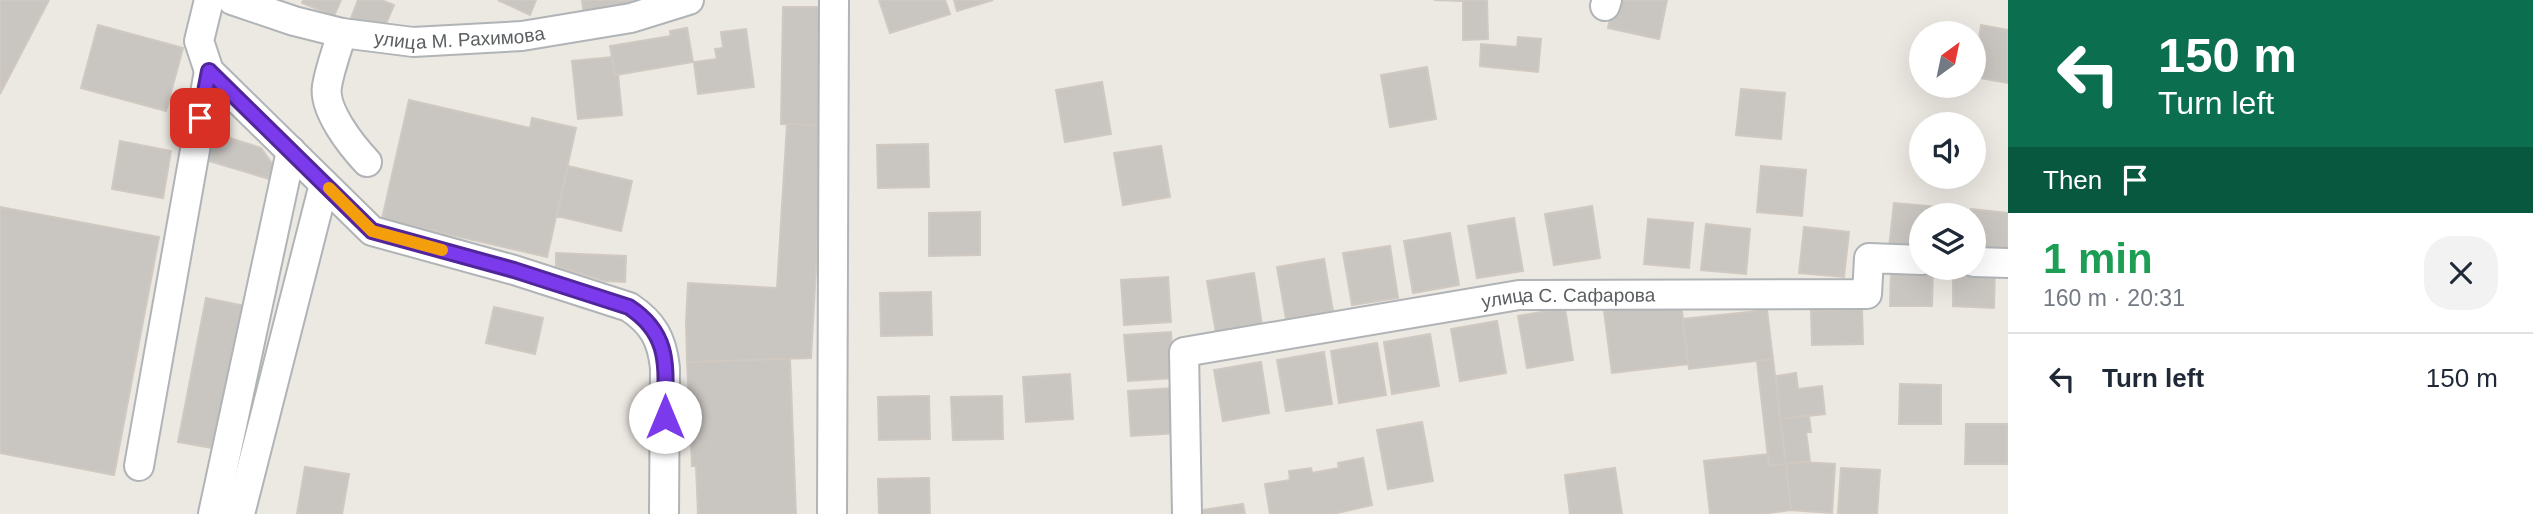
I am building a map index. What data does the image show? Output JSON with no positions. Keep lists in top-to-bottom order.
{
  "streets": {
    "street": ["улица М. Рахимова", "улица С. Сафарова"]
  },
  "north": "top right",
  "page": {
    "turn": ["150 m", "Turn left"],
    "then": "Then",
    "heading": ["1 min", "160 m · 20:31"],
    "list": [
      {
        "name": "Turn left",
        "value": "150 m"
      }
    ]
  }
}
